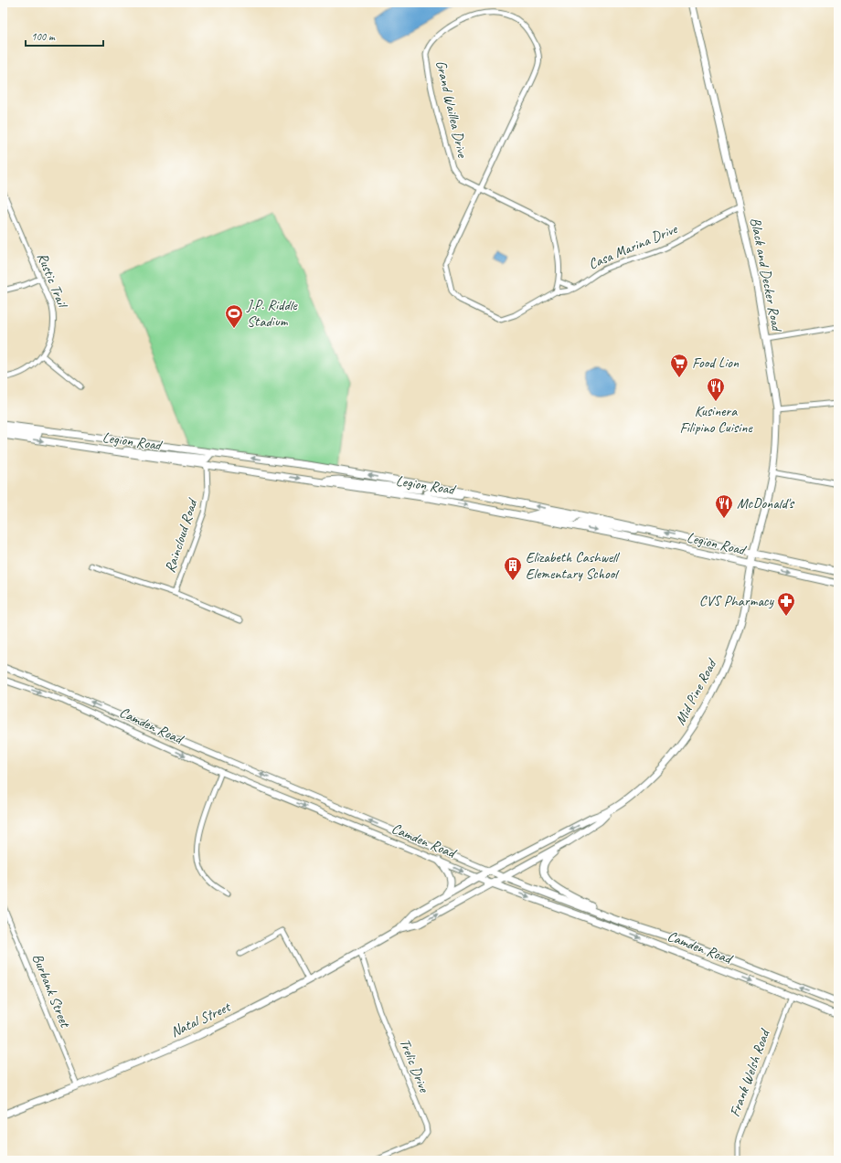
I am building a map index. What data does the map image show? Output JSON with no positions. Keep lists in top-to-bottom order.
{
  "streets": {
    "main road": [
      "Black and Decker Road",
      "Legion Road",
      "Mid Pine Road",
      "Camden Road",
      "Natal Street"
    ],
    "street": [
      "Grand Waillea Drive",
      "Casa Marina Drive",
      "Rustic Trail",
      "Raincloud Road",
      "Burbank Street",
      "Trelic Drive",
      "Frank Welsh Road"
    ]
  },
  "crossings": [
    ["Grand Waillea Drive", "Casa Marina Drive"],
    ["Casa Marina Drive", "Black and Decker Road"],
    ["Black and Decker Road", "Legion Road"],
    ["Black and Decker Road", "Mid Pine Road"],
    ["Legion Road", "Raincloud Road"],
    ["Legion Road", "Mid Pine Road"],
    ["Mid Pine Road", "Camden Road"],
    ["Mid Pine Road", "Natal Street"],
    ["Camden Road", "Natal Street"],
    ["Camden Road", "Frank Welsh Road"],
    ["Burbank Street", "Natal Street"],
    ["Natal Street", "Trelic Drive"]
  ],
  "places": {
    "sports": ["J.P. Riddle Stadium"],
    "supermarket": ["Food Lion"],
    "restaurant": ["Kusinera Filipino Cuisine", "McDonald's"],
    "building": ["Elizabeth Cashwell Elementary School"],
    "pharmacy": ["CVS Pharmacy"]
  },
  "scale_bar": "100 m"
}
